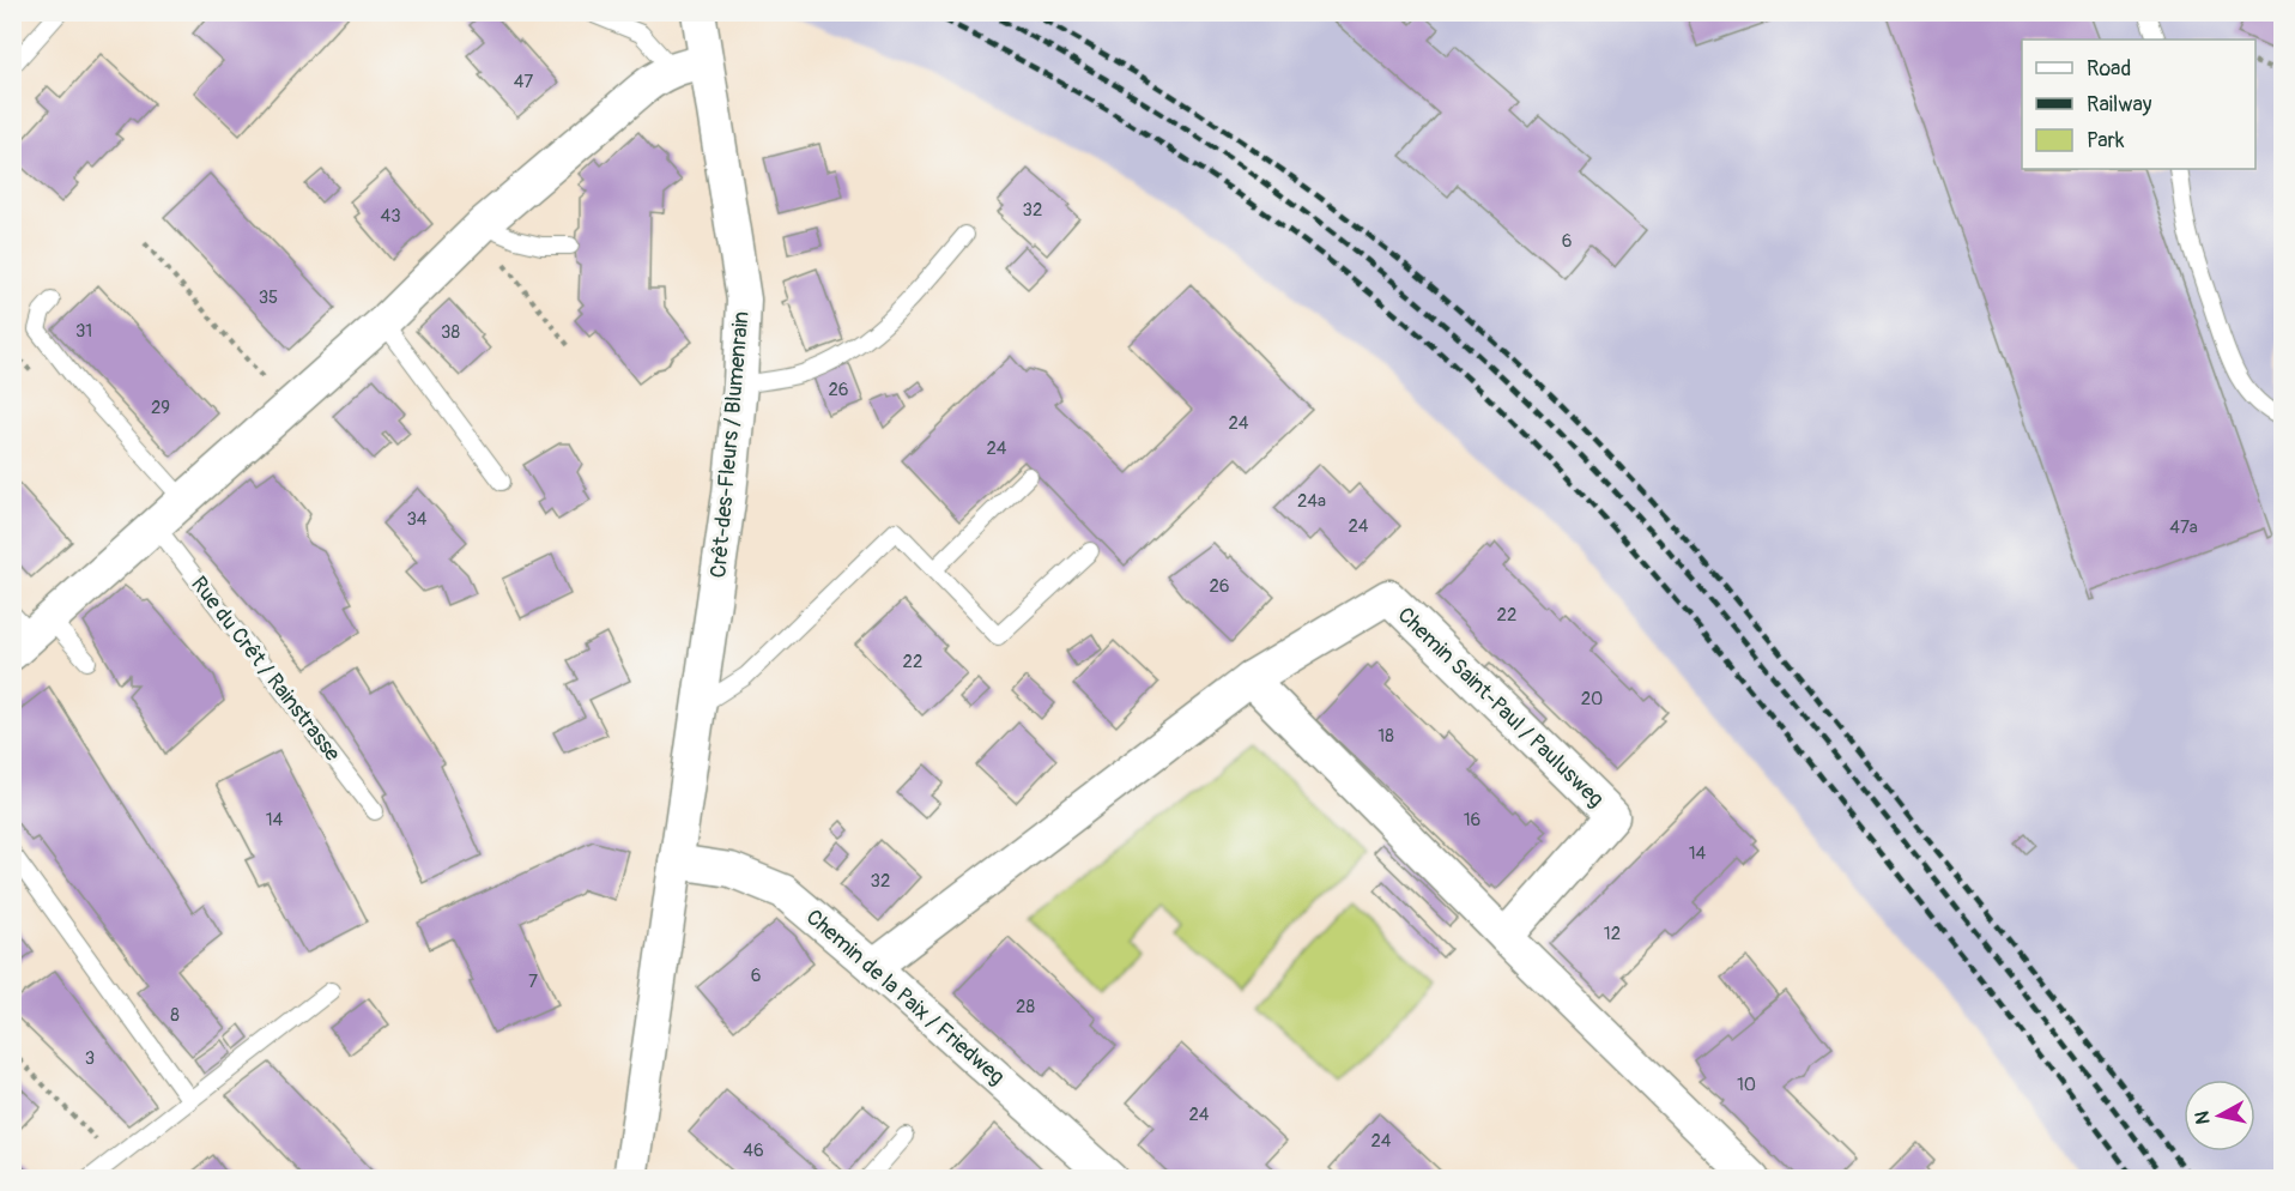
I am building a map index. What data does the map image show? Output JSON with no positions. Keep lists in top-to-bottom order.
{
  "streets": {
    "street": ["Crêt-des-Fleurs / Blumenrain", "Chemin Saint-Paul / Paulusweg", "Chemin de la Paix / Friedweg"],
    "lane": ["Rue du Crêt / Rainstrasse"]
  },
  "crossings": [
    ["Crêt-des-Fleurs / Blumenrain", "Chemin de la Paix / Friedweg"],
    ["Chemin Saint-Paul / Paulusweg", "Chemin de la Paix / Friedweg"]
  ],
  "house_numbers": [
    "47",
    "32",
    "43",
    "6",
    "35",
    "31",
    "38",
    "26",
    "29",
    "24",
    "24",
    "24a",
    "34",
    "24",
    "47a",
    "26",
    "22",
    "22",
    "20",
    "18",
    "14",
    "16",
    "14",
    "32",
    "12",
    "6",
    "7",
    "28",
    "8",
    "3",
    "10",
    "24",
    "24",
    "46"
  ],
  "legend": ["Road", "Railway", "Park"],
  "north": "left"
}
